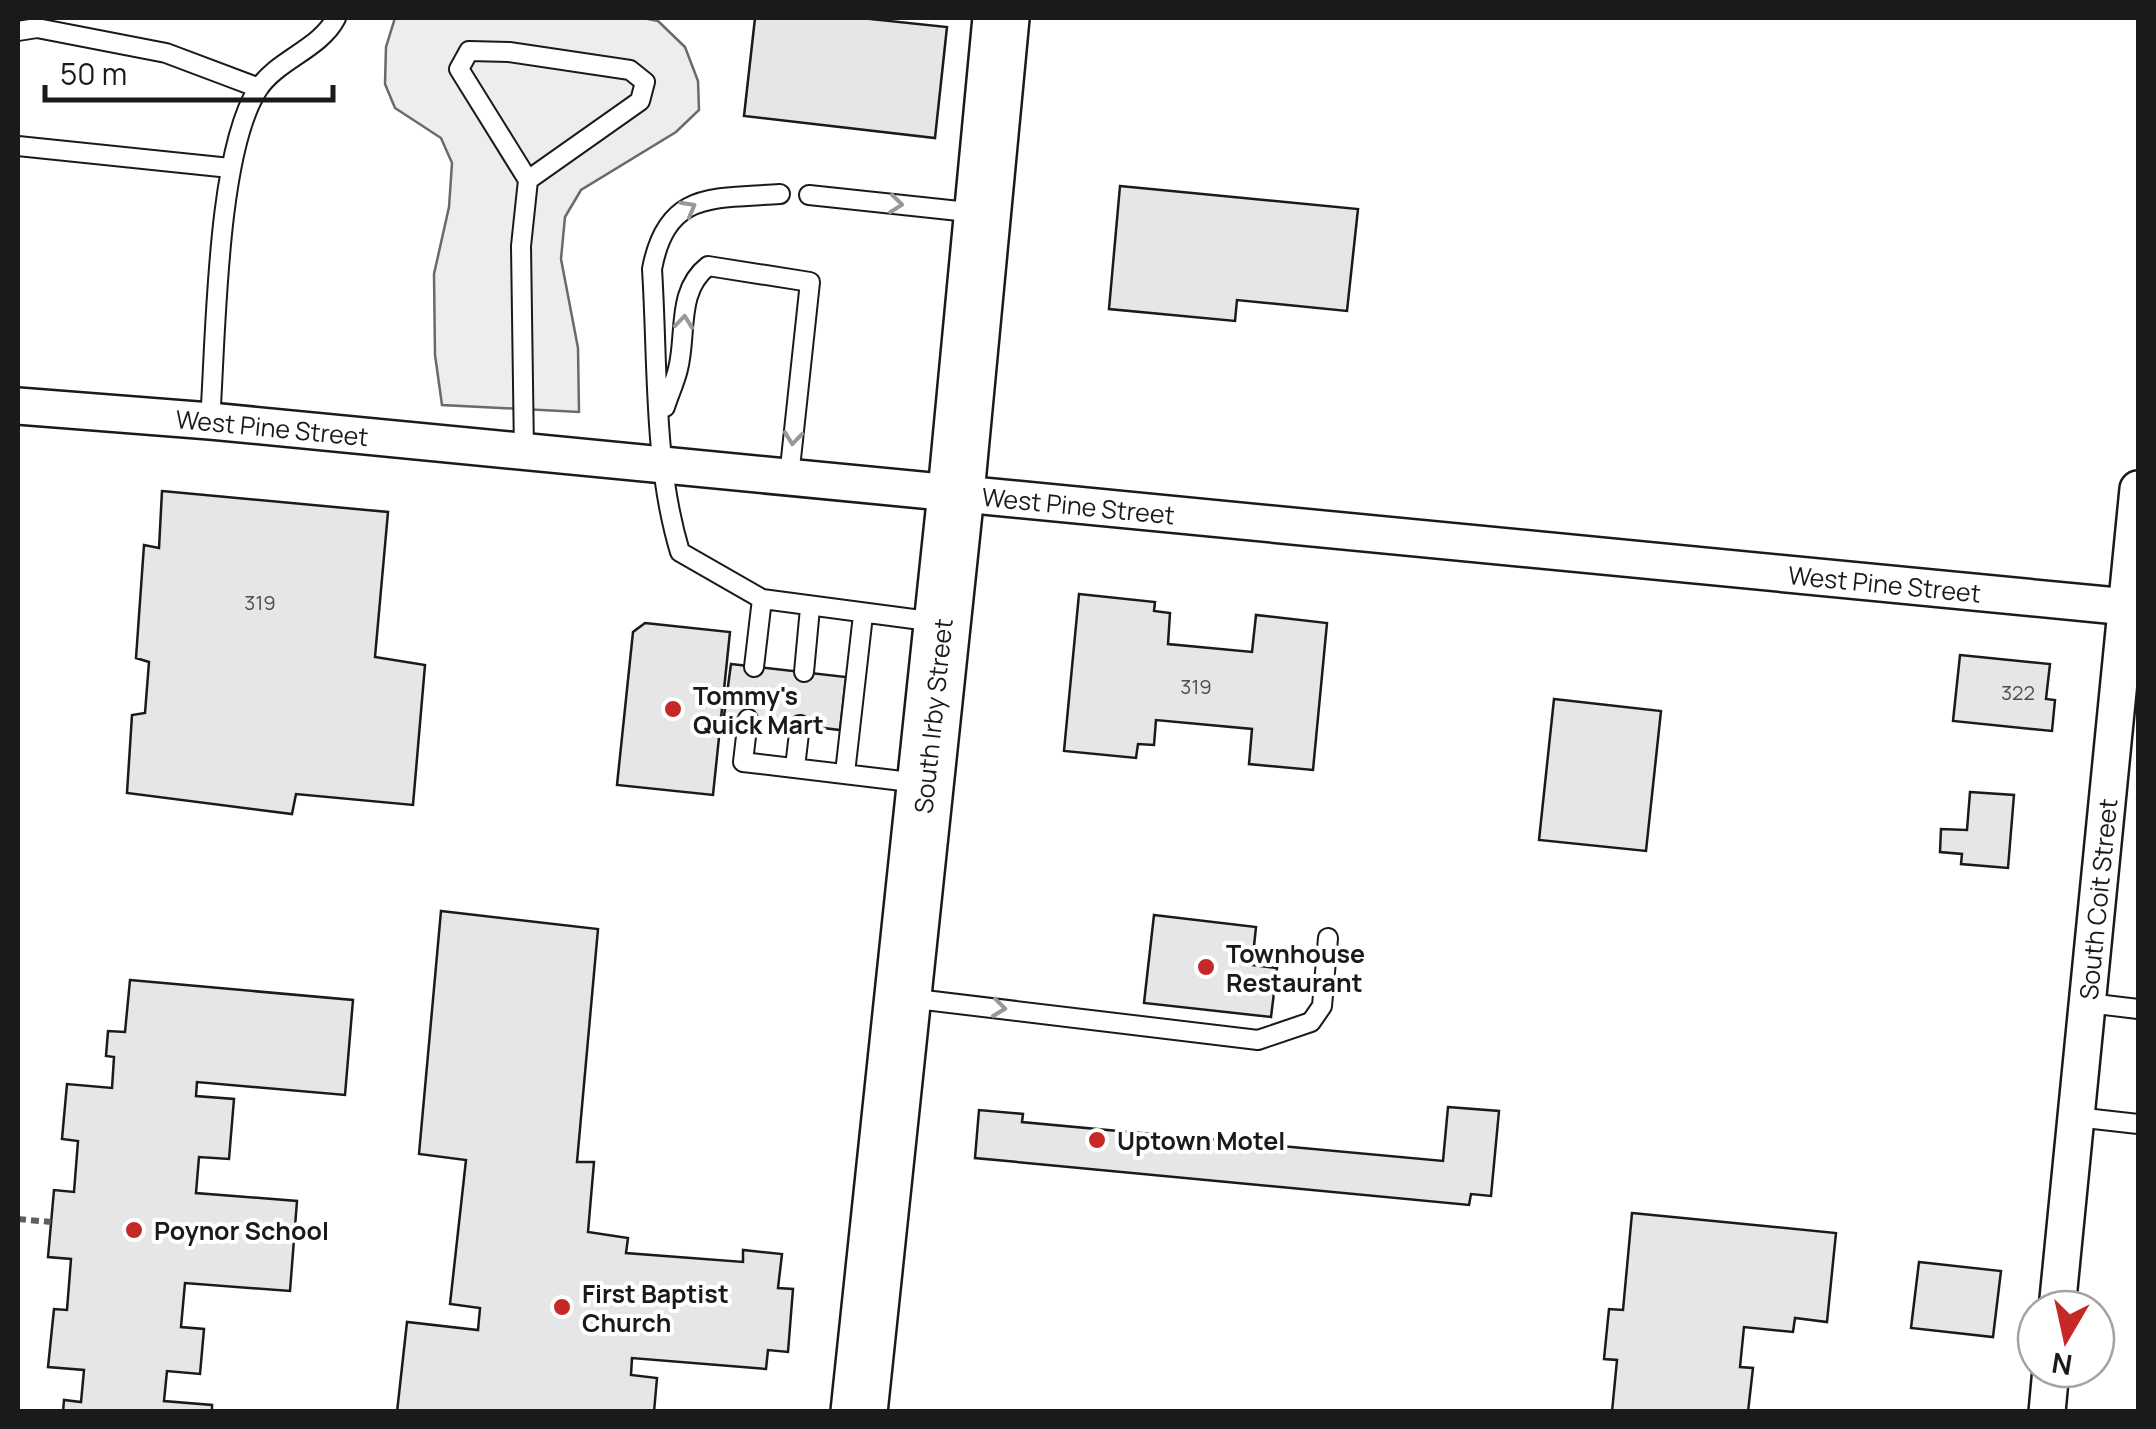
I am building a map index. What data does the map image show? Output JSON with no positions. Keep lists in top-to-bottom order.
{
  "streets": {
    "main road": ["South Irby Street"],
    "street": ["West Pine Street", "South Coit Street"]
  },
  "crossings": [
    ["West Pine Street", "South Irby Street"],
    ["West Pine Street", "South Coit Street"]
  ],
  "places": [
    "Tommy's Quick Mart",
    "Townhouse Restaurant",
    "Uptown Motel",
    "Poynor School",
    "First Baptist Church"
  ],
  "house_numbers": ["319", "319", "322"],
  "scale_bar": "50 m",
  "north": "bottom"
}
